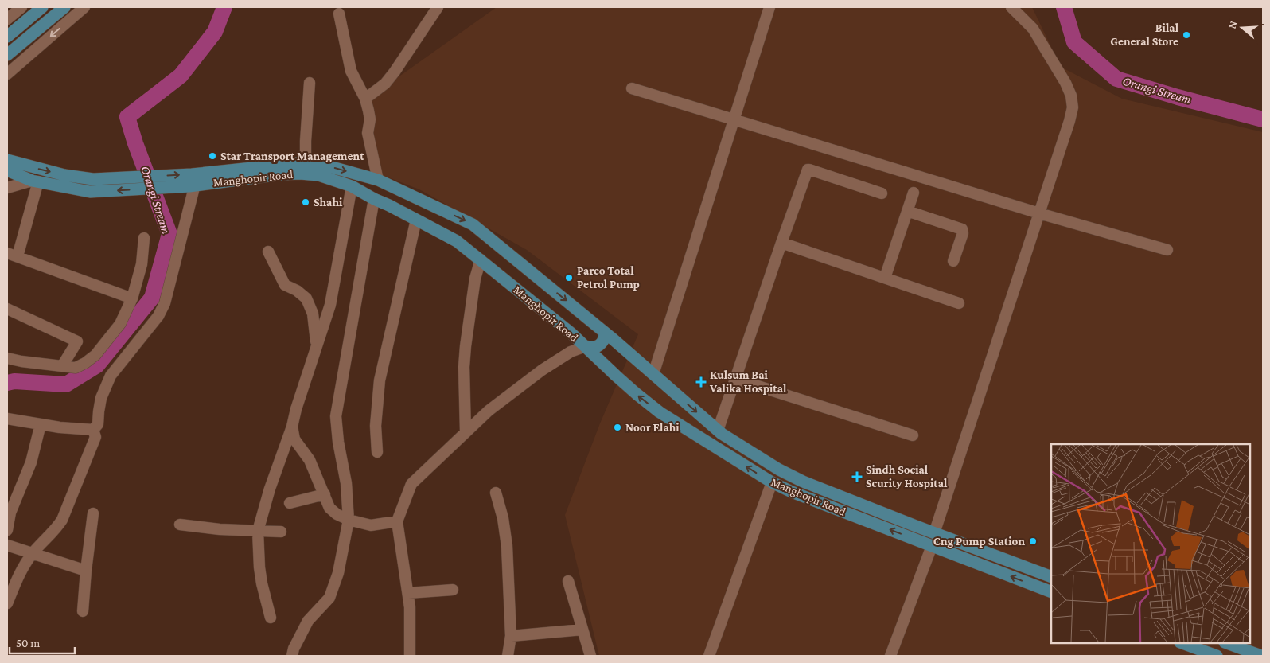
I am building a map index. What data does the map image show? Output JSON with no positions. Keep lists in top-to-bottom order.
{
  "streets": {
    "main road": ["Manghopir Road"]
  },
  "water": ["Orangi Stream"],
  "places": {
    "other": [
      "Bilal General Store",
      "Star Transport Management",
      "Shahi",
      "Parco Total Petrol Pump",
      "Noor Elahi",
      "Cng Pump Station"
    ],
    "health": ["Kulsum Bai Valika Hospital", "Sindh Social Scurity Hospital"]
  },
  "scale_bar": "50 m",
  "north": "left"
}
